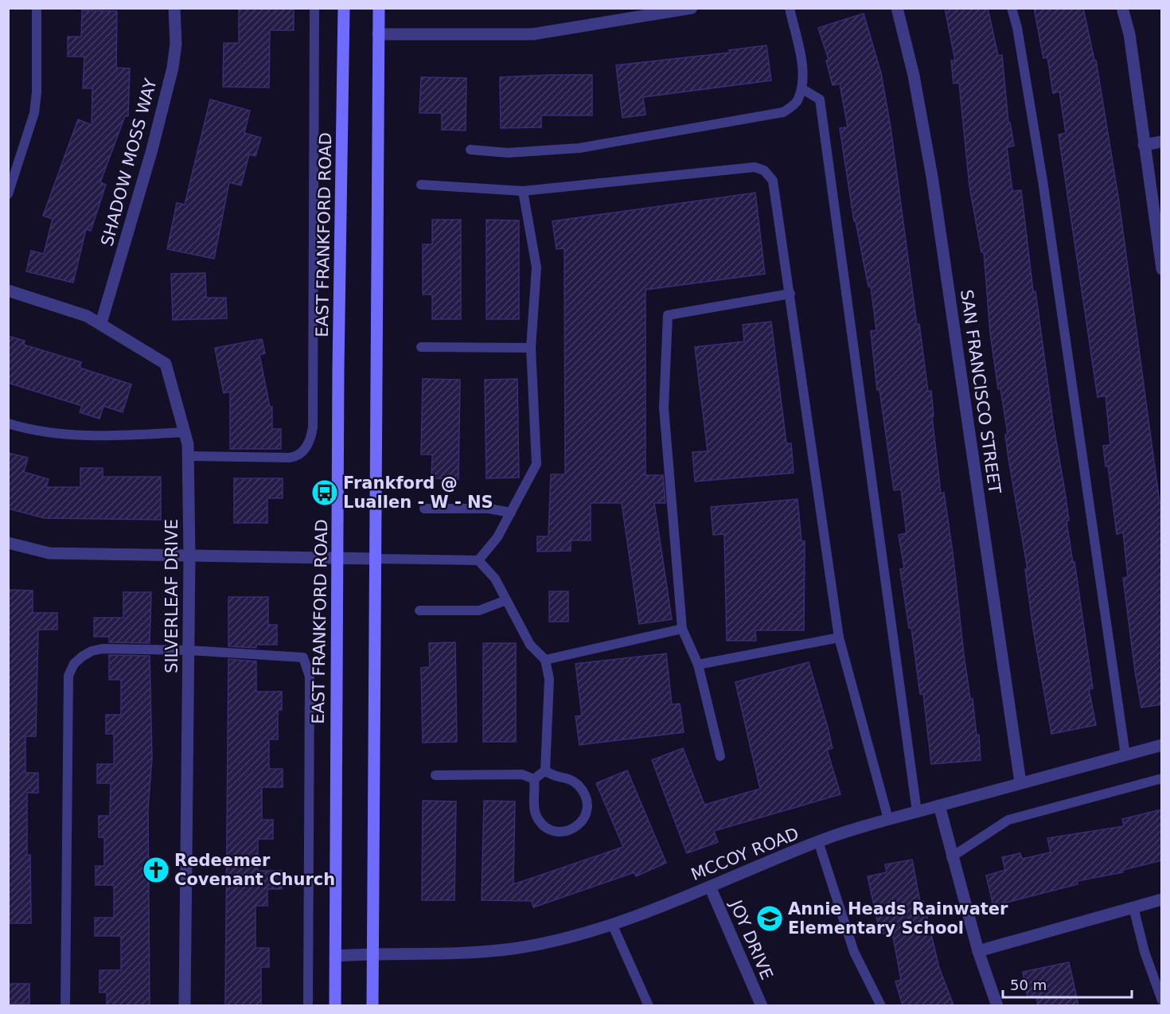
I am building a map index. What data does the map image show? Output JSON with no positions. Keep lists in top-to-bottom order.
{
  "streets": {
    "main road": ["EAST FRANKFORD ROAD"],
    "street": [
      "SHADOW MOSS WAY",
      "SAN FRANCISCO STREET",
      "SILVERLEAF DRIVE",
      "MCCOY ROAD",
      "JOY DRIVE"
    ]
  },
  "crossings": [
    ["SHADOW MOSS WAY", "SILVERLEAF DRIVE"],
    ["EAST FRANKFORD ROAD", "MCCOY ROAD"],
    ["SAN FRANCISCO STREET", "MCCOY ROAD"],
    ["MCCOY ROAD", "JOY DRIVE"]
  ],
  "places": {
    "bus stop": ["Frankford @ Luallen - W - NS"],
    "church": ["Redeemer Covenant Church"],
    "school or university": ["Annie Heads Rainwater Elementary School"]
  },
  "scale_bar": "50 m"
}
